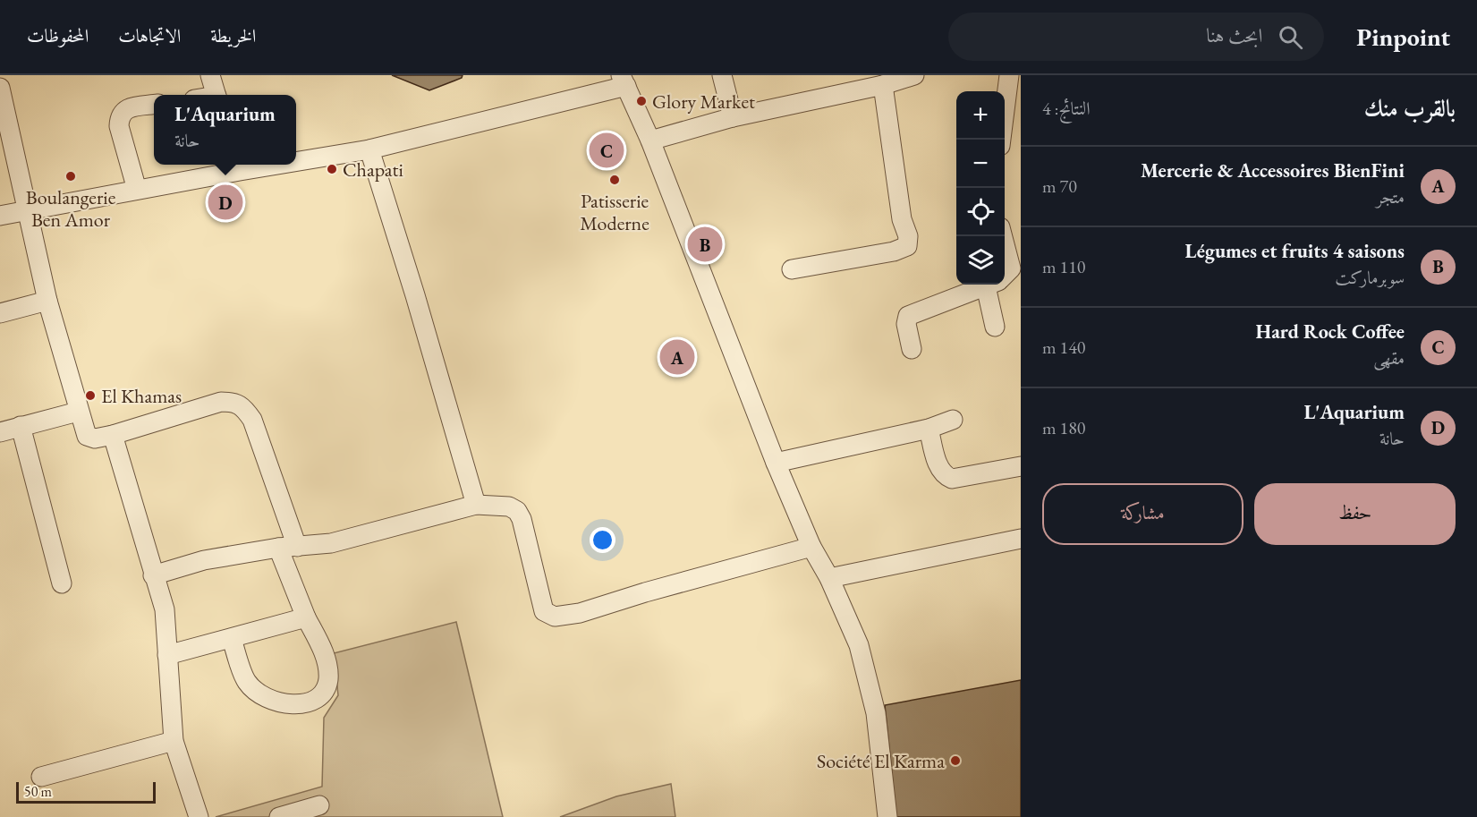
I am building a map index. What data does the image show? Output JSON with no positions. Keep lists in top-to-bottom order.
{
  "places": [
    "Glory Market",
    "Chapati",
    "Boulangerie Ben Amor",
    "Patisserie Moderne",
    "El Khamas",
    "Société El Karma"
  ],
  "scale_bar": "50 m",
  "page": {
    "header": "Pinpoint",
    "search": "ابحث هنا",
    "nav": ["الخريطة", "الاتجاهات", "المحفوظات"],
    "heading": ["بالقرب منك", "النتائج: 4"],
    "map_buttons": ["+", "−"],
    "popup": ["L'Aquarium", "حانة"],
    "pins": [
      "C",
      "D",
      "B",
      "A"
    ],
    "list": [
      {
        "mark": "A",
        "name": "Mercerie & Accessoires BienFini",
        "note": "متجر",
        "value": "70 m"
      },
      {
        "mark": "B",
        "name": "Légumes et fruits 4 saisons",
        "note": "سوبرماركت",
        "value": "110 m"
      },
      {
        "mark": "C",
        "name": "Hard Rock Coffee",
        "note": "مقهى",
        "value": "140 m"
      },
      {
        "mark": "D",
        "name": "L'Aquarium",
        "note": "حانة",
        "value": "180 m"
      }
    ],
    "buttons": ["حفظ", "مشاركة"],
    "scale": "50 m"
  }
}
